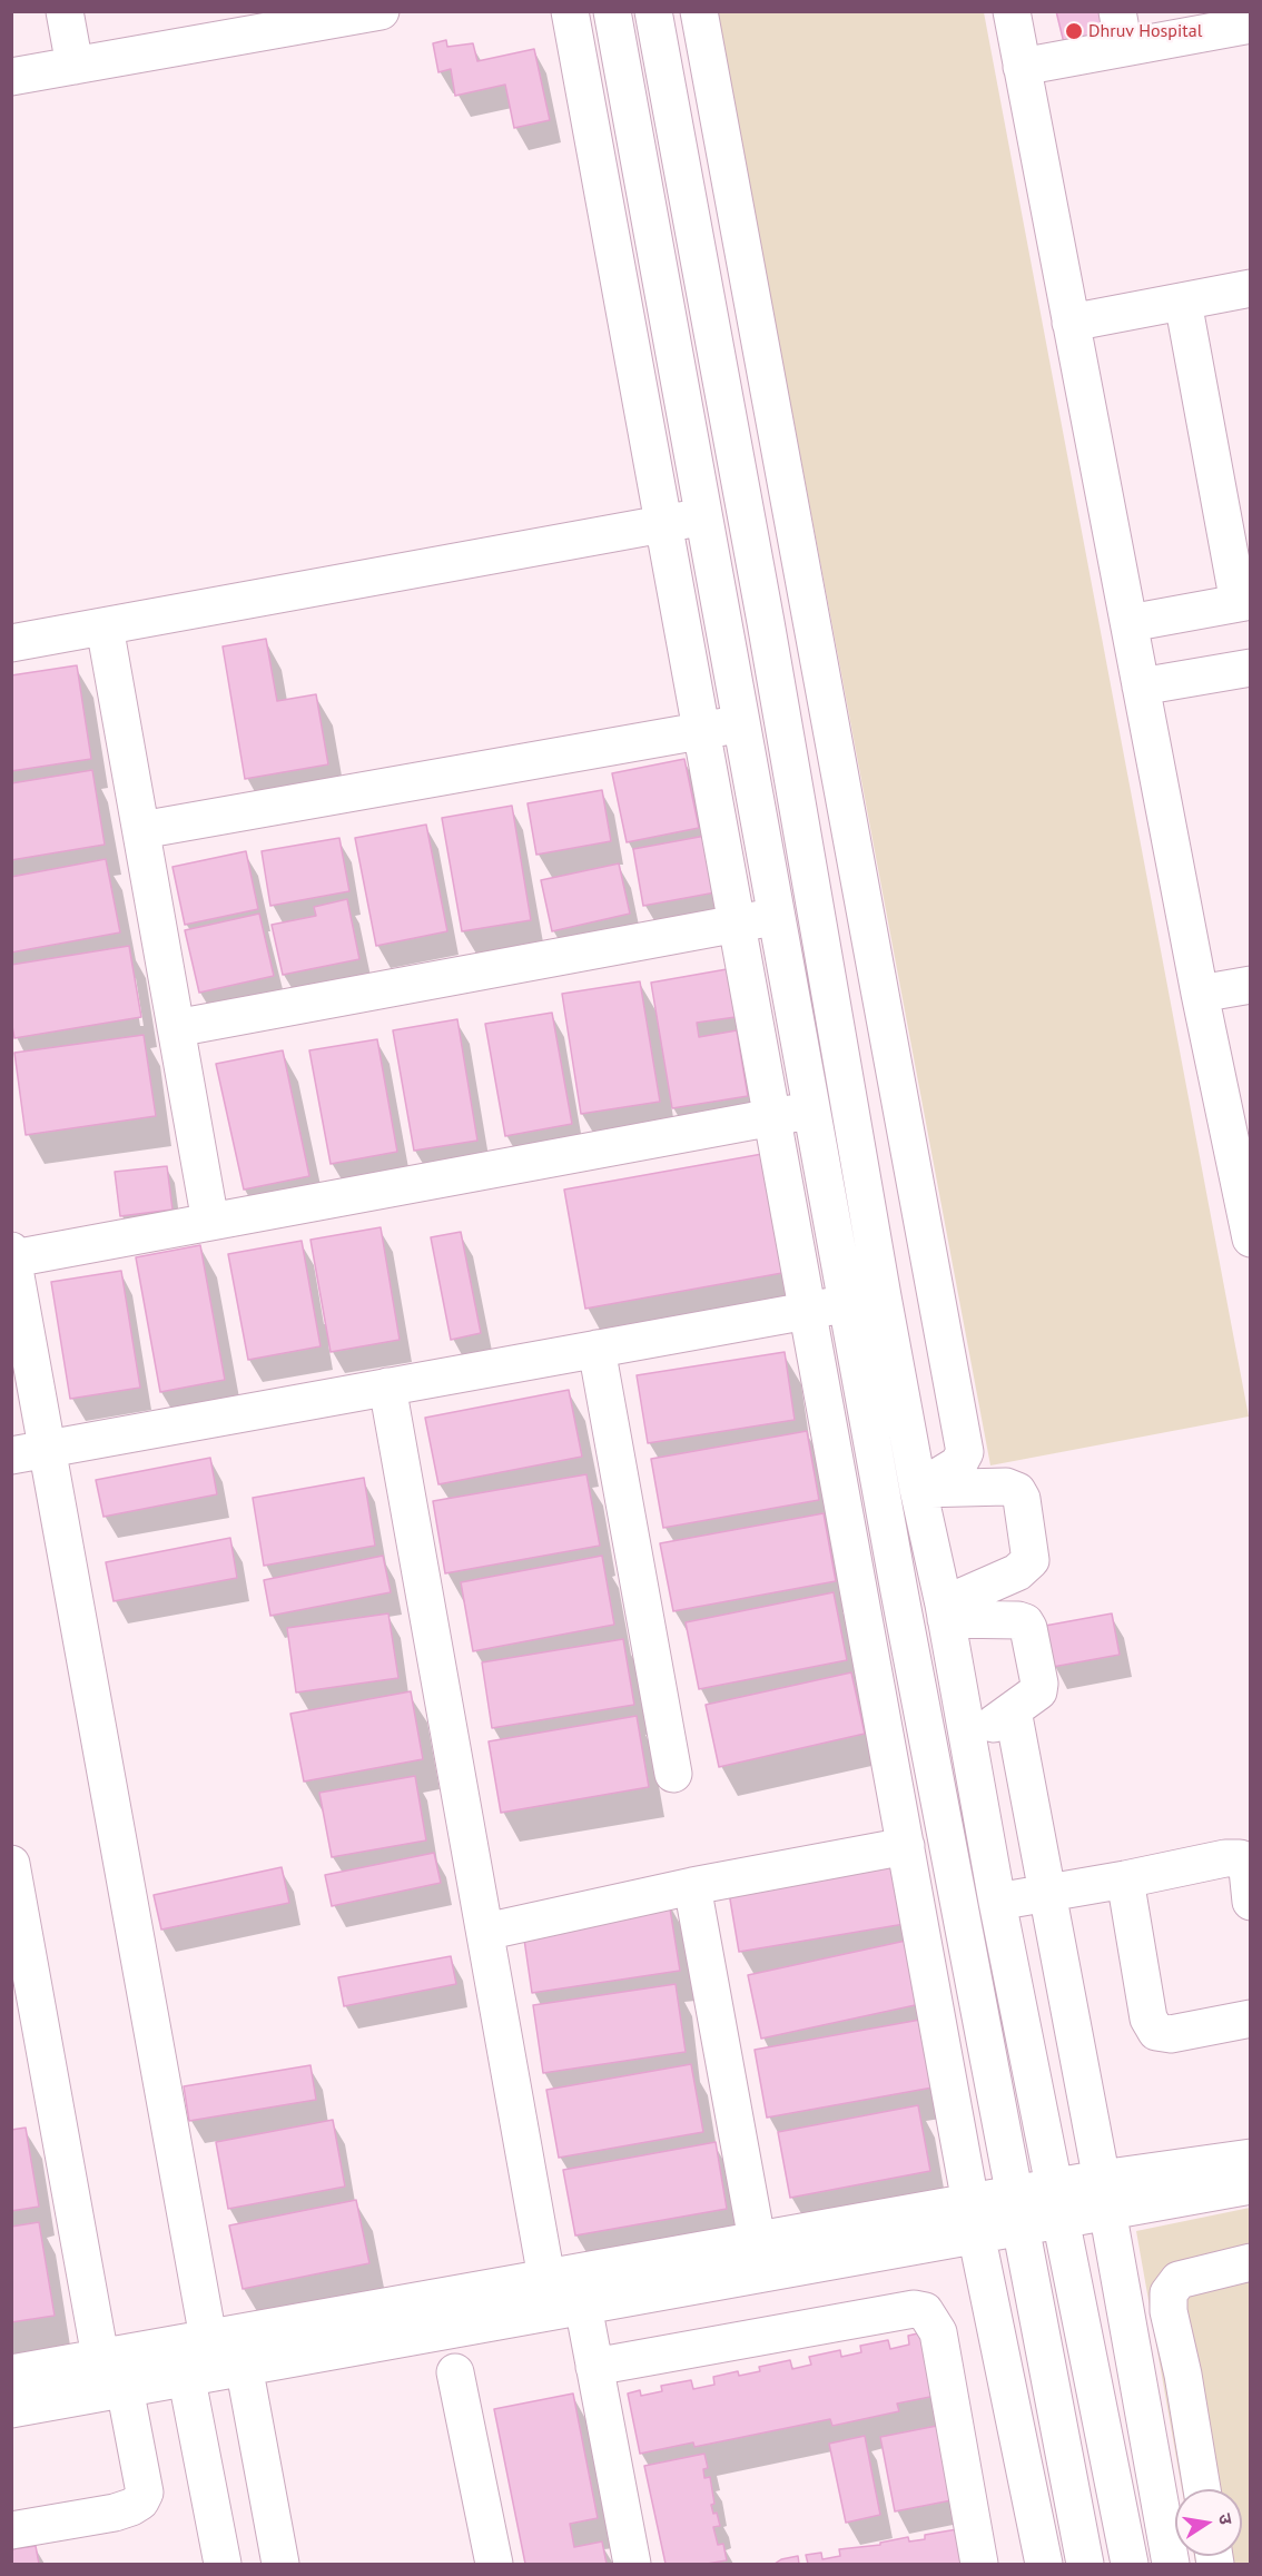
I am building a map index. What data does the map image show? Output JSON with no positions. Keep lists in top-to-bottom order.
{
  "places": ["Dhruv Hospital"],
  "north": "right"
}
